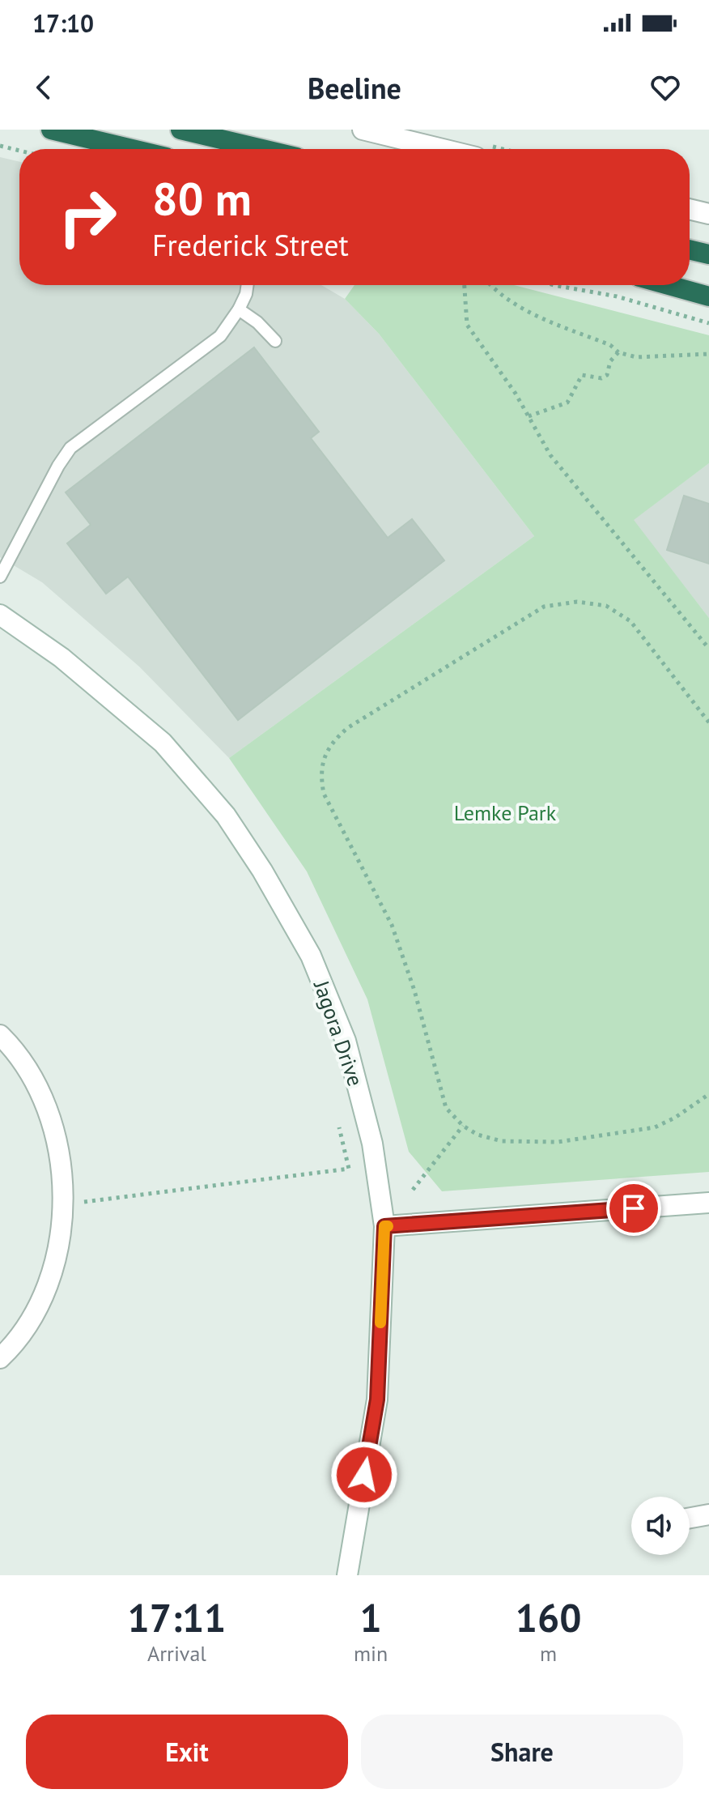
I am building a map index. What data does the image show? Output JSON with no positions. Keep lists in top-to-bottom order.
{
  "streets": {
    "street": ["Jagora Drive"]
  },
  "parks": ["Lemke Park"],
  "page": {
    "status": "17:10",
    "header": "Beeline",
    "turn": ["80 m", "Frederick Street"],
    "eta": [
      "17:11",
      "Arrival",
      "1",
      "min",
      "160",
      "m"
    ],
    "buttons": ["Exit", "Share"]
  }
}
